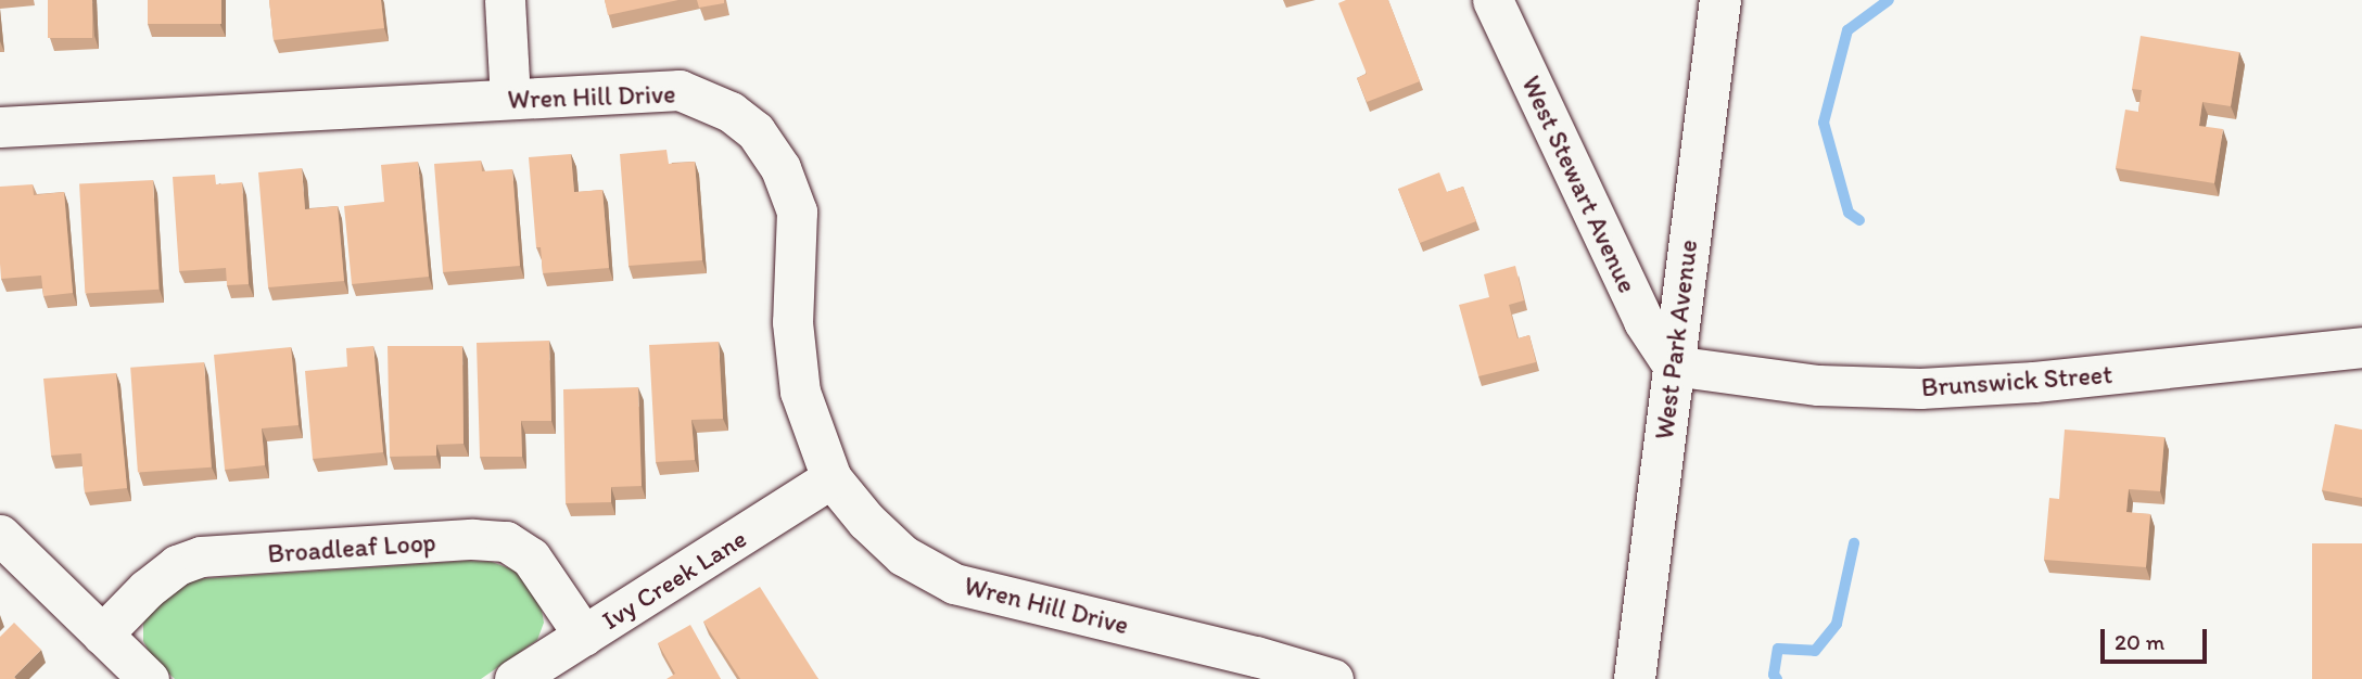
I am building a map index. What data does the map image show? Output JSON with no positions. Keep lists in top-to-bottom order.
{
  "streets": {
    "main road": ["West Park Avenue"],
    "street": [
      "Wren Hill Drive",
      "West Stewart Avenue",
      "Brunswick Street",
      "Broadleaf Loop",
      "Ivy Creek Lane"
    ]
  },
  "crossings": [
    ["Wren Hill Drive", "Ivy Creek Lane"],
    ["West Stewart Avenue", "West Park Avenue"],
    ["West Stewart Avenue", "Brunswick Street"],
    ["West Park Avenue", "Brunswick Street"],
    ["Broadleaf Loop", "Ivy Creek Lane"]
  ],
  "scale_bar": "20 m"
}
